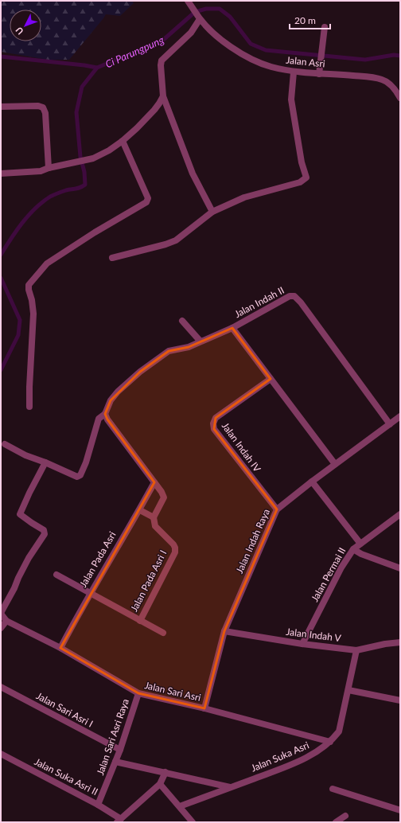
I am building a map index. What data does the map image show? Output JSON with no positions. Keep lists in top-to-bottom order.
{
  "streets": {
    "street": [
      "Jalan Asri",
      "Jalan Indah II",
      "Jalan Indah IV",
      "Jalan Indah Raya",
      "Jalan Pada Asri",
      "Jalan Permai II",
      "Jalan Pada Asri I",
      "Jalan Indah V",
      "Jalan Sari Asri",
      "Jalan Sari Asri I",
      "Jalan Sari Asri Raya",
      "Jalan Suka Asri",
      "Jalan Suka Asri II"
    ]
  },
  "crossings": [
    ["Jalan Indah II", "Jalan Indah Raya"],
    ["Jalan Indah IV", "Jalan Indah Raya"],
    ["Jalan Indah Raya", "Jalan Indah V"],
    ["Jalan Indah Raya", "Jalan Sari Asri"],
    ["Jalan Pada Asri", "Jalan Pada Asri I"],
    ["Jalan Pada Asri", "Jalan Sari Asri"],
    ["Jalan Permai II", "Jalan Indah V"],
    ["Jalan Indah V", "Jalan Suka Asri"],
    ["Jalan Sari Asri", "Jalan Sari Asri Raya"],
    ["Jalan Sari Asri", "Jalan Suka Asri"],
    ["Jalan Sari Asri I", "Jalan Sari Asri Raya"],
    ["Jalan Sari Asri Raya", "Jalan Suka Asri II"]
  ],
  "water": ["Ci Parungpung"],
  "scale_bar": "20 m",
  "north": "bottom left"
}
